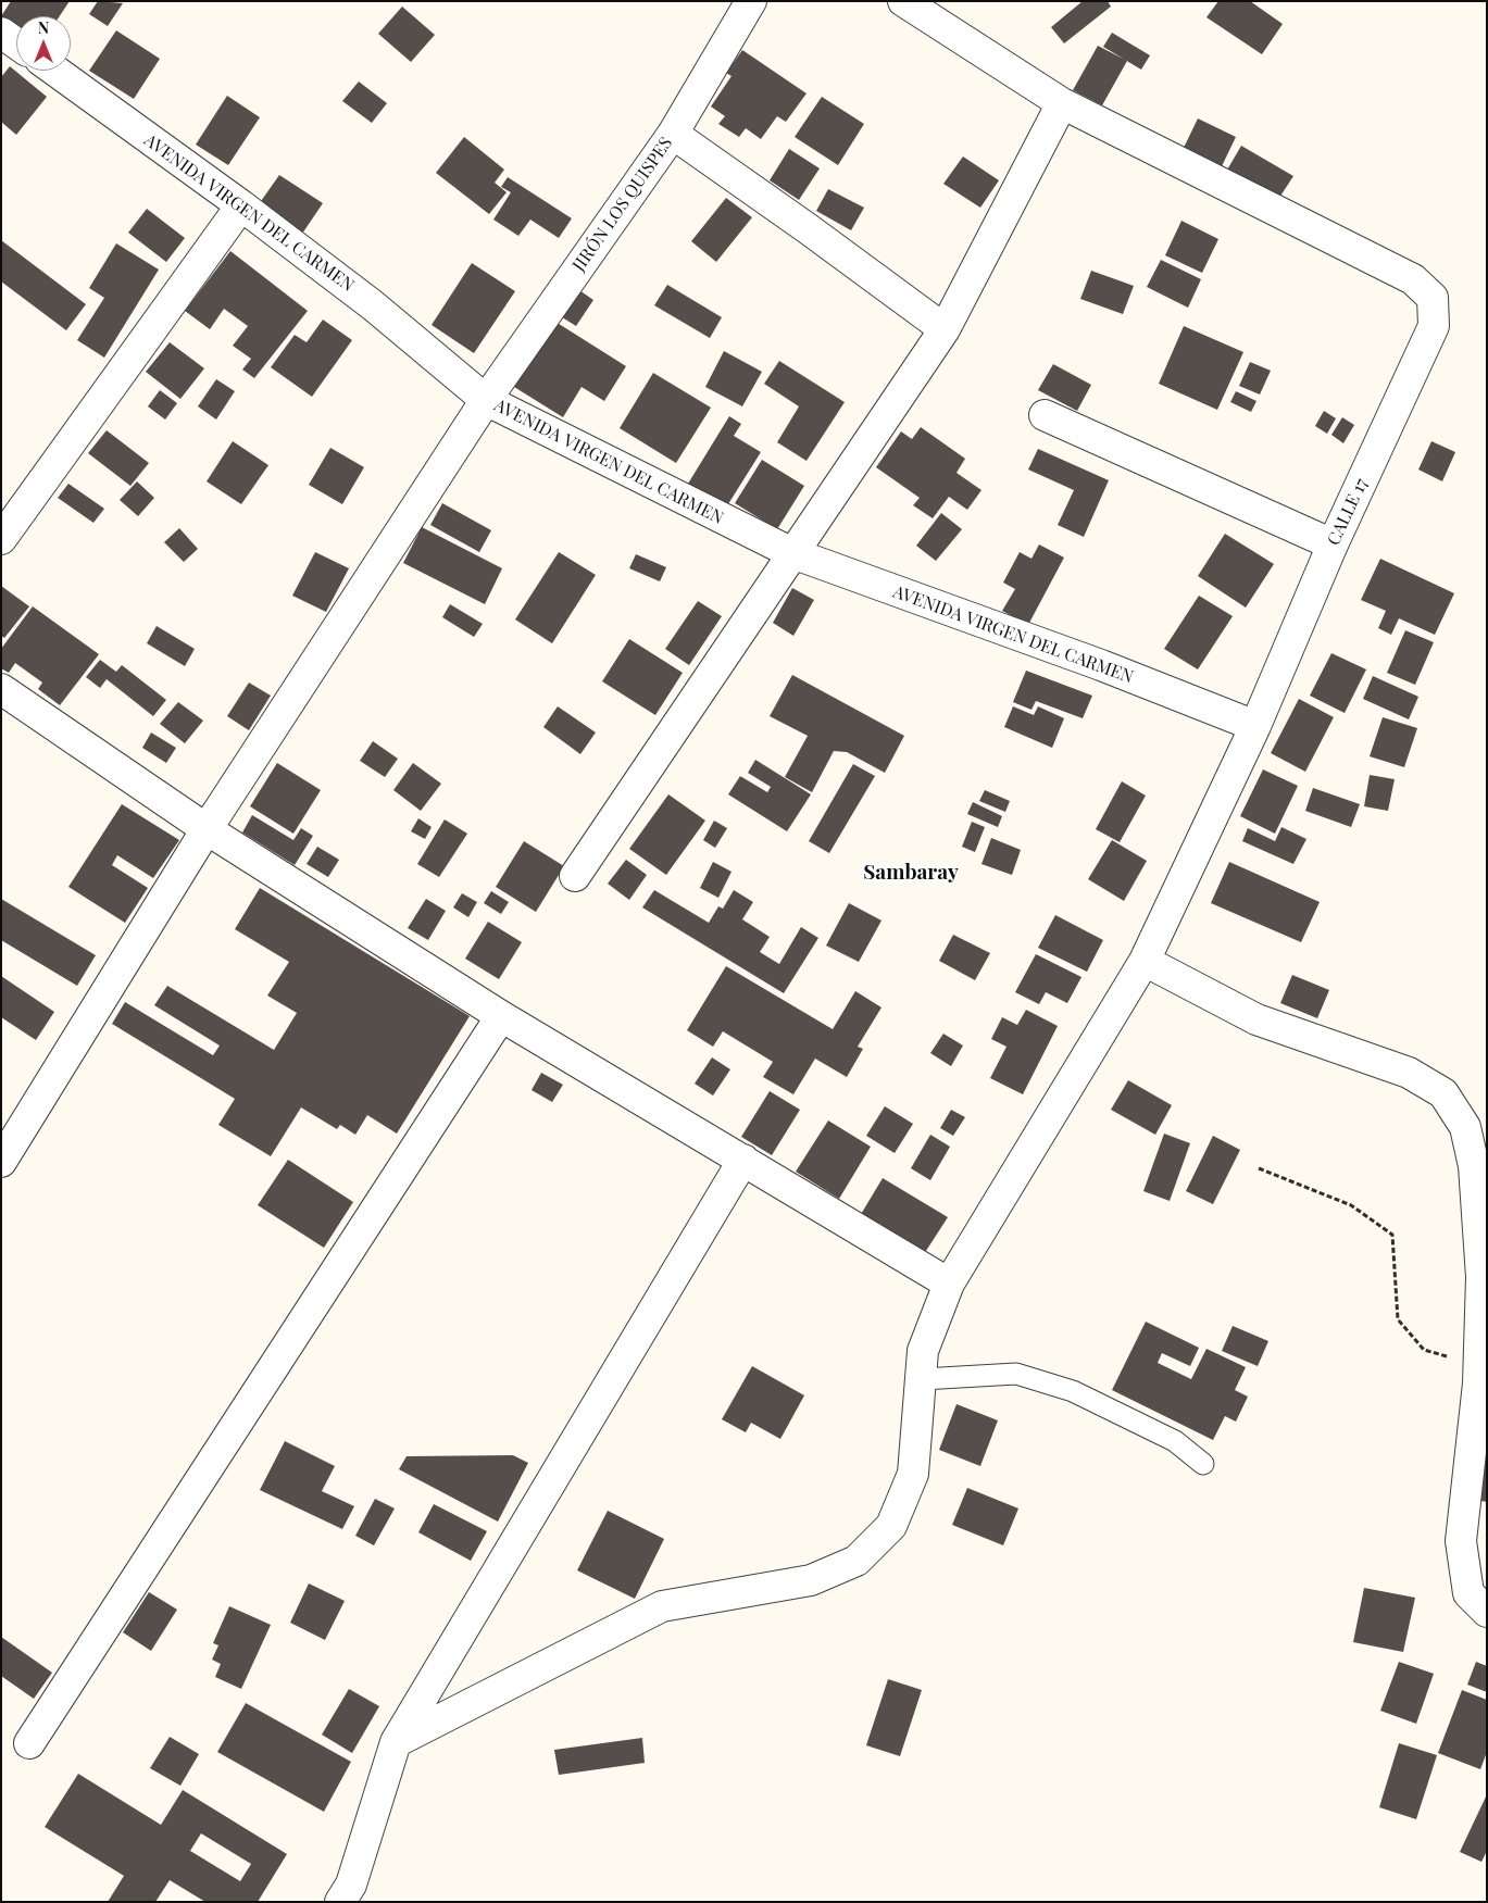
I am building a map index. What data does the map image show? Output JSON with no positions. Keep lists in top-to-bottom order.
{
  "streets": {
    "street": ["JIRÓN LOS QUISPES", "AVENIDA VIRGEN DEL CARMEN", "CALLE 17"]
  },
  "crossings": [
    ["JIRÓN LOS QUISPES", "AVENIDA VIRGEN DEL CARMEN"],
    ["AVENIDA VIRGEN DEL CARMEN", "CALLE 17"]
  ],
  "districts": ["Sambaray"],
  "north": "top"
}
